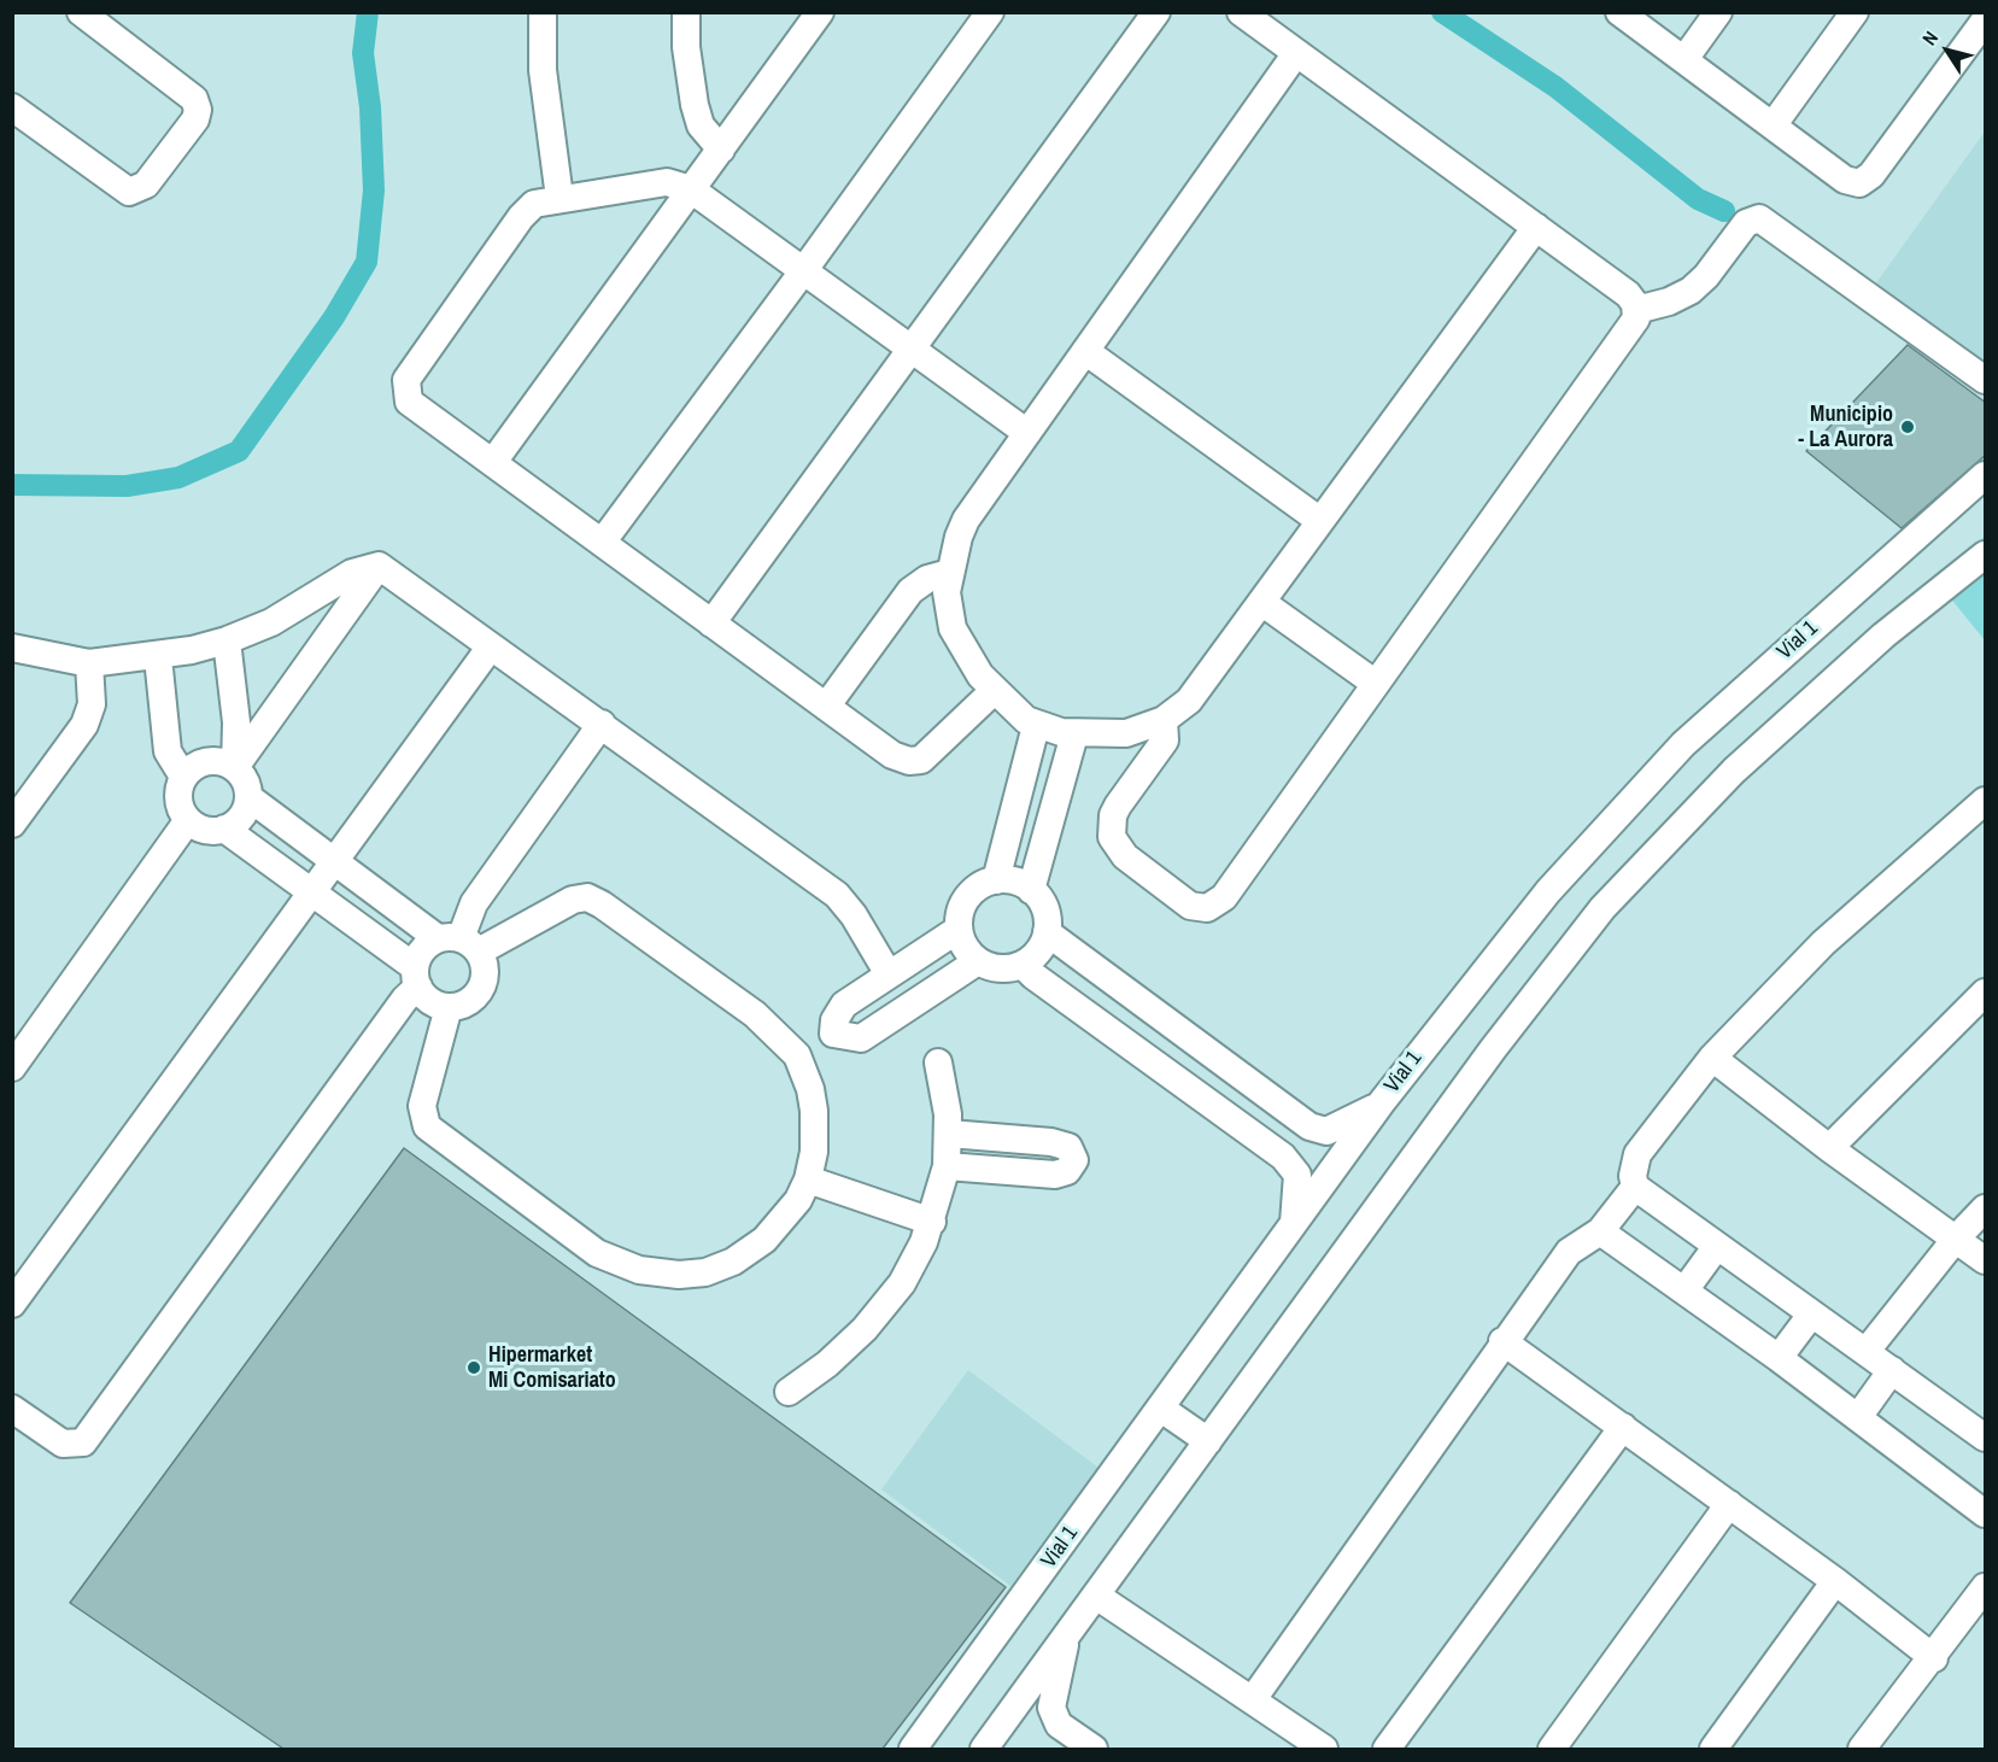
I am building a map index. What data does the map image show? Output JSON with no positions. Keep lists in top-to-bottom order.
{
  "streets": {
    "street": ["Vial 1"]
  },
  "places": ["Municipio - La Aurora", "Hipermarket Mi Comisariato"],
  "north": "top left"
}
